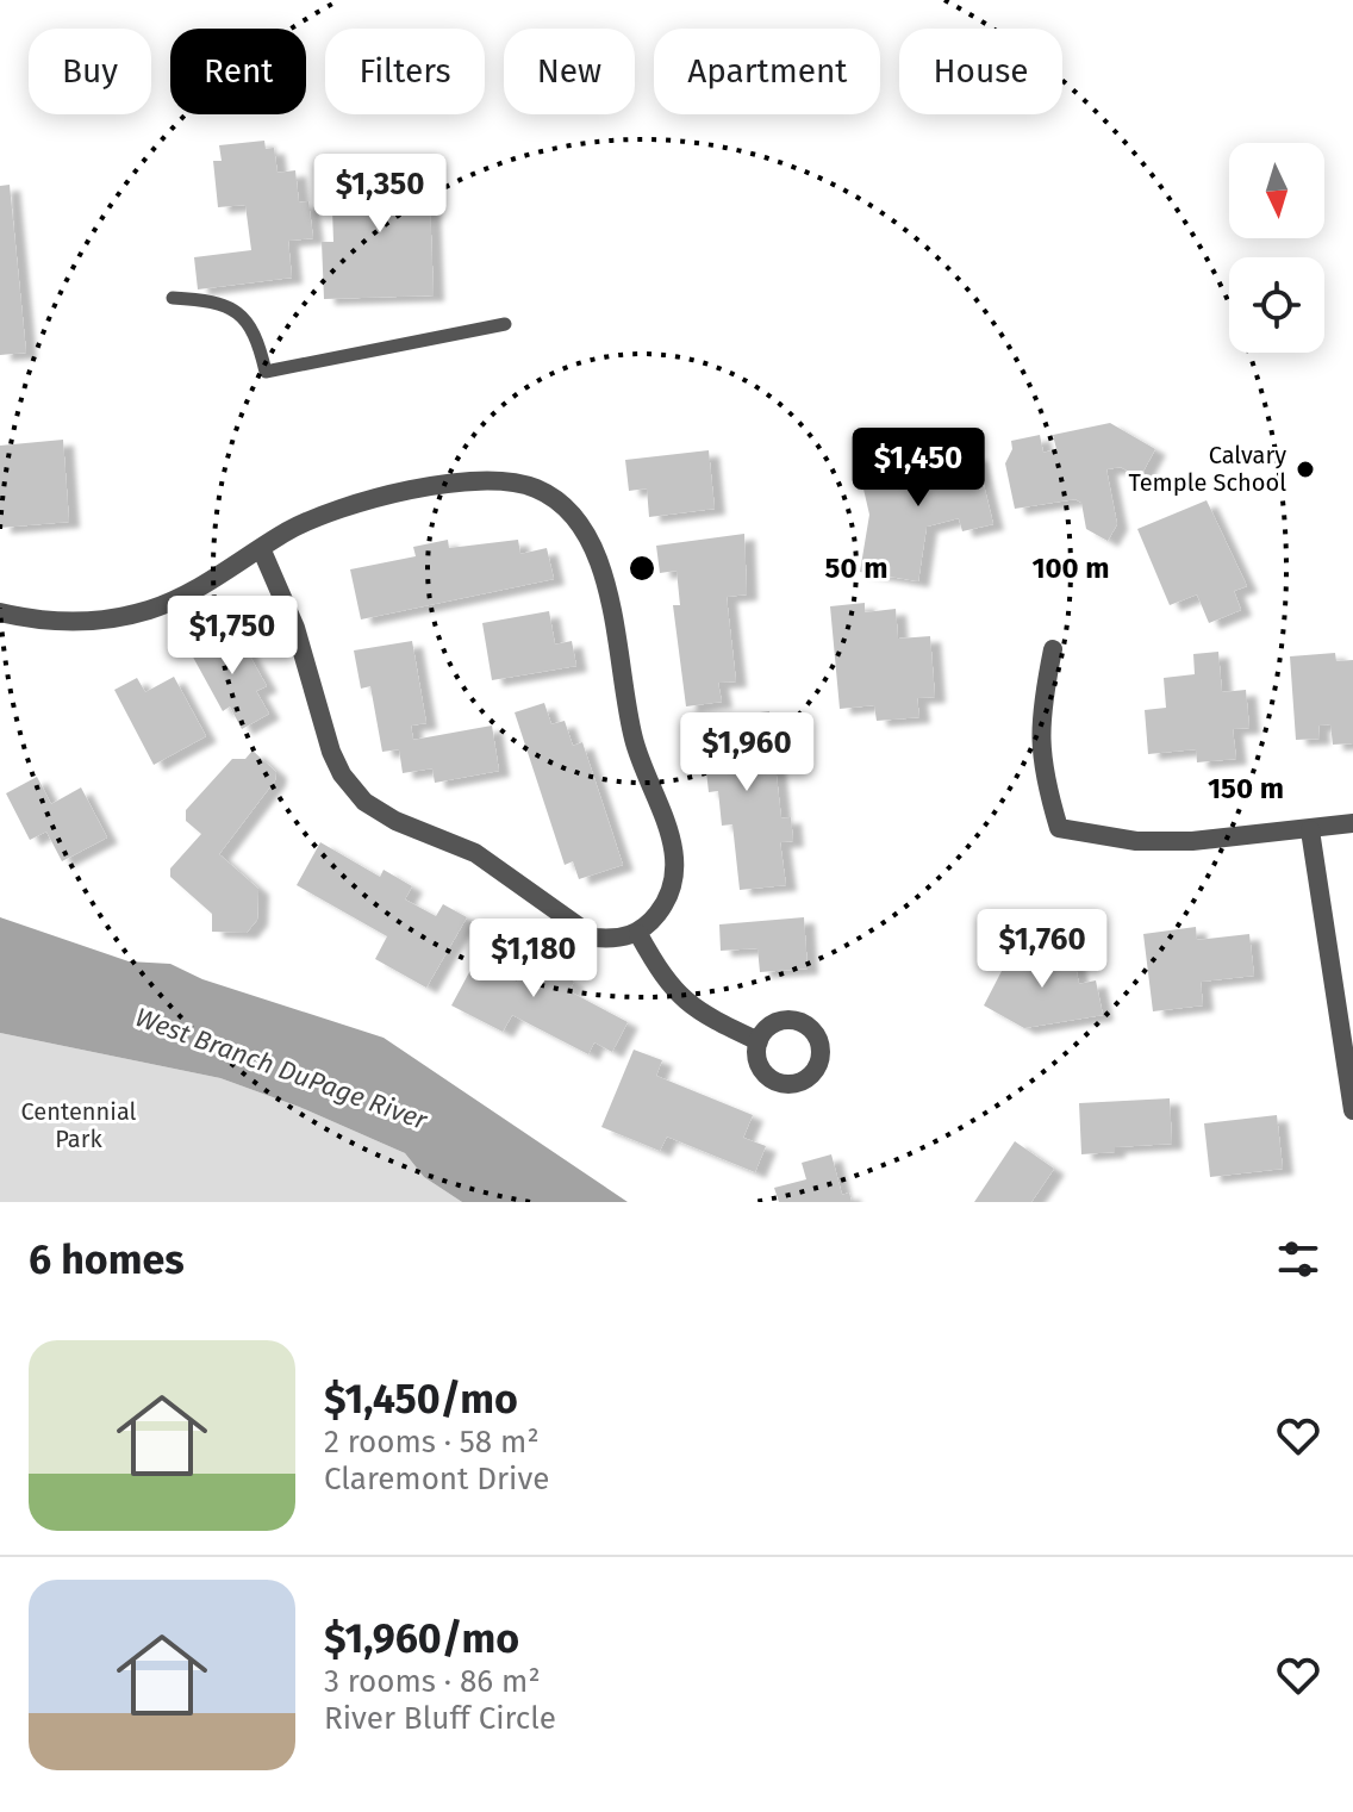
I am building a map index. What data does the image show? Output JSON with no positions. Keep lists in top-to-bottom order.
{
  "water": ["West Branch DuPage River"],
  "parks": ["Centennial Park"],
  "places": ["Calvary Temple School"],
  "north": "bottom",
  "page": {
    "chip": [
      "Buy",
      "Rent",
      "Filters",
      "New",
      "Apartment",
      "House"
    ],
    "price": [
      "$1,350",
      "$1,450",
      "$1,750",
      "$1,960",
      "$1,760",
      "$1,180"
    ],
    "heading": "6 homes",
    "list": [
      {
        "name": "$1,450/mo",
        "note": "2 rooms · 58 m² · Claremont Drive"
      },
      {
        "name": "$1,960/mo",
        "note": "3 rooms · 86 m² · River Bluff Circle"
      }
    ]
  },
  "rings": ["50 m", "100 m", "150 m"]
}
